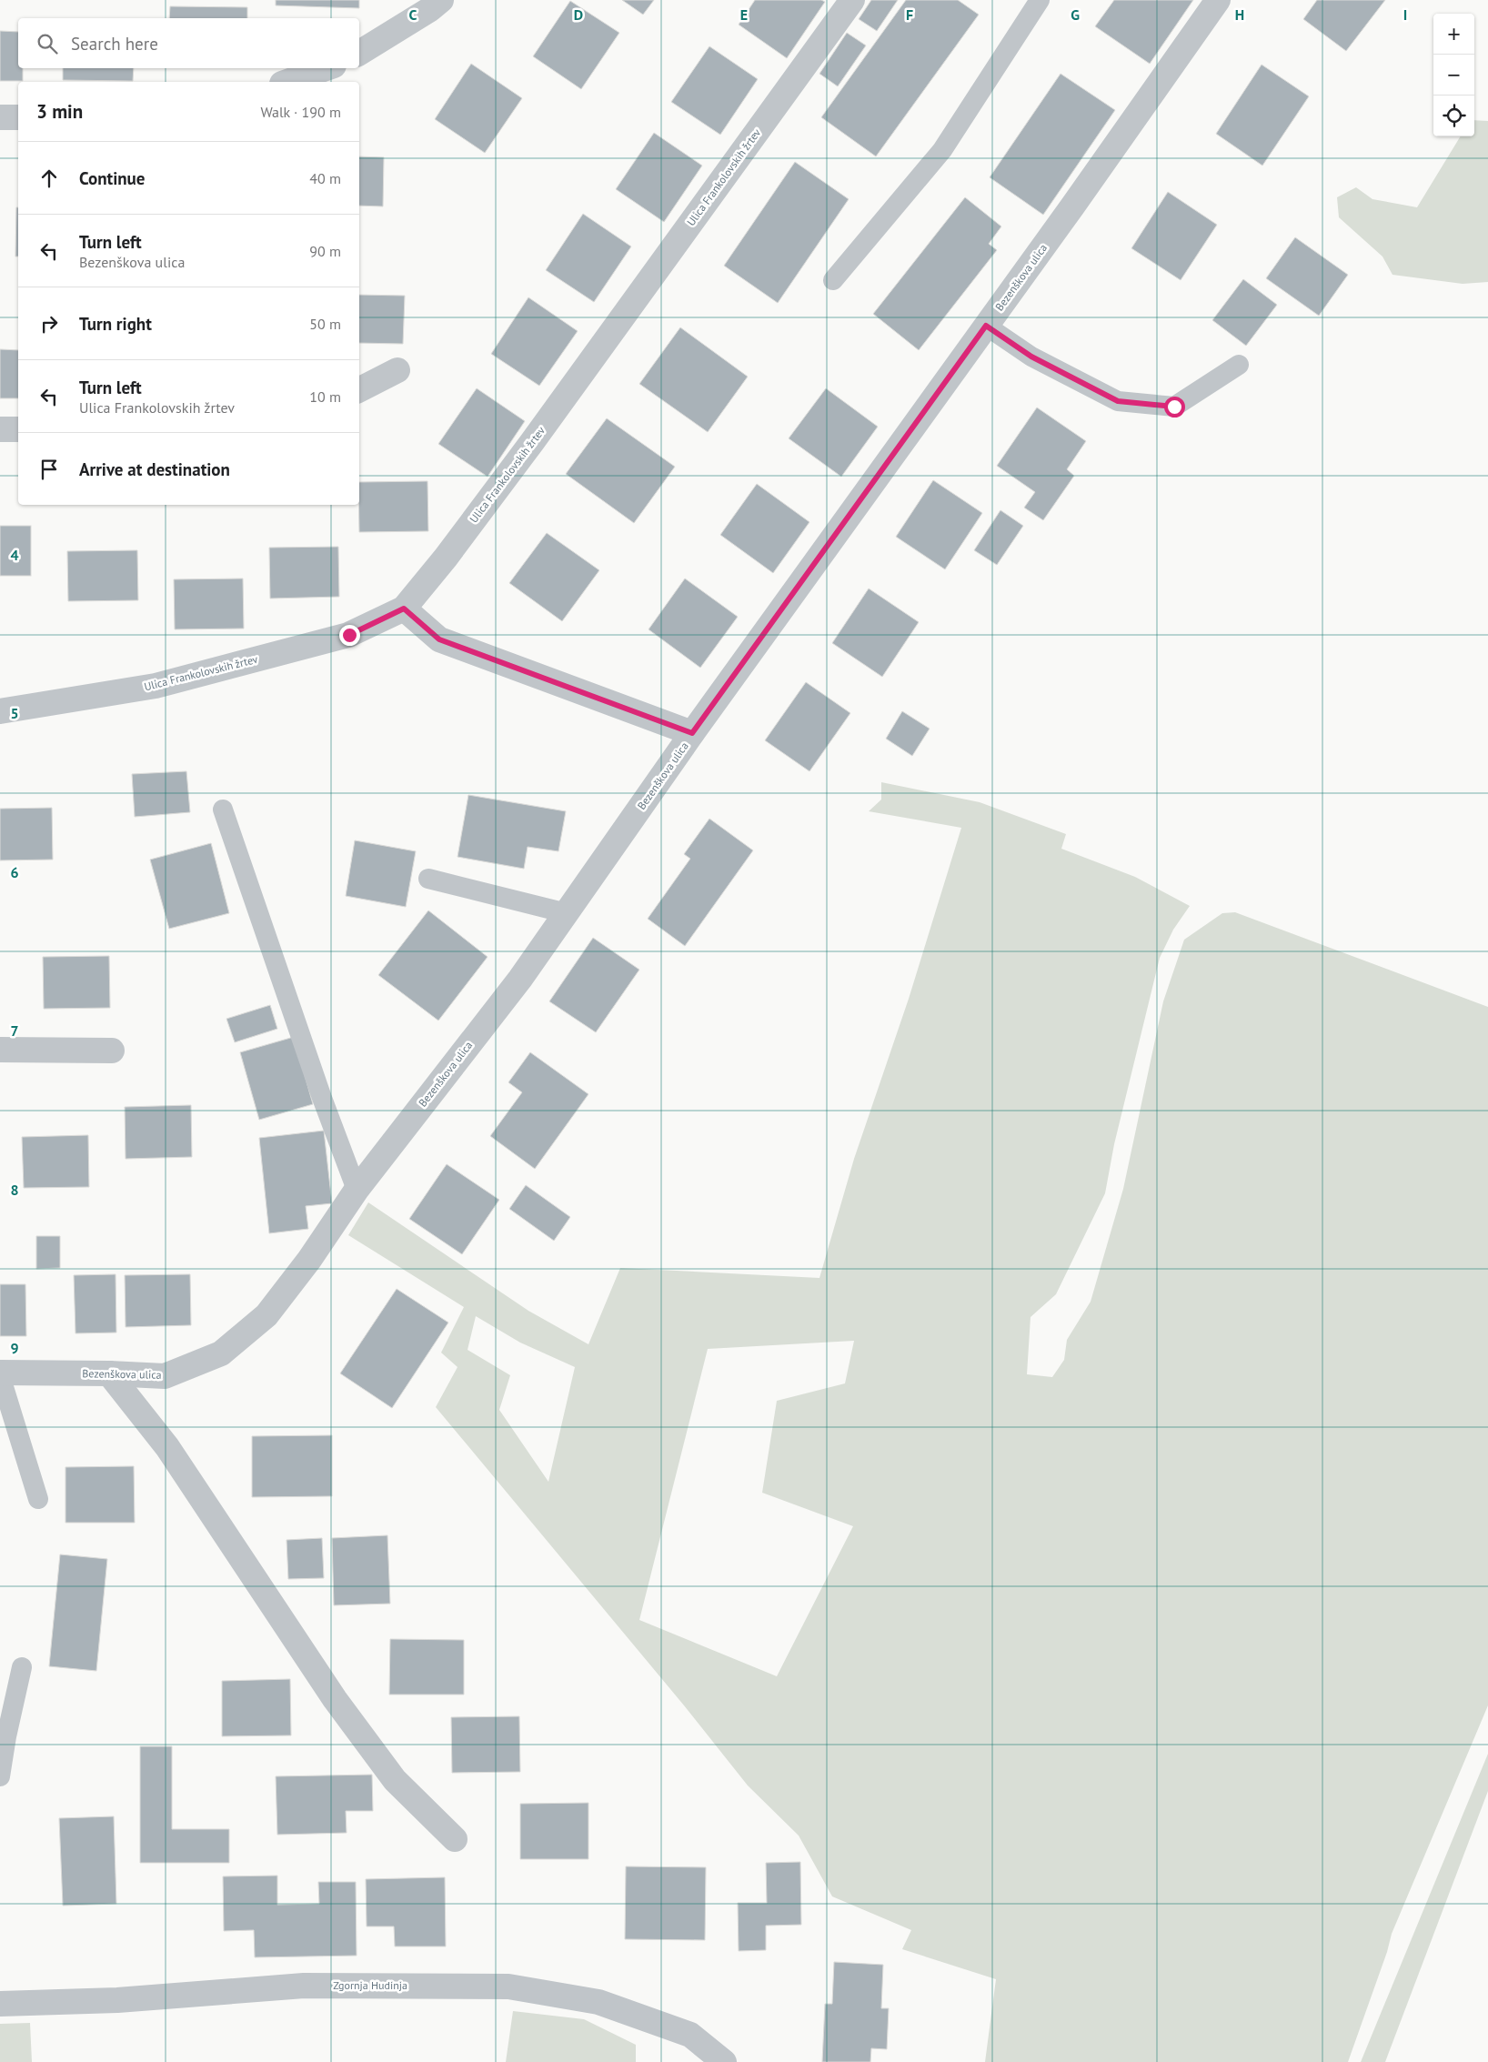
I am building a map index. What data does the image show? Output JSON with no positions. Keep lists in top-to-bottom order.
{
  "streets": {
    "street": ["Ulica Frankolovskih žrtev", "Bezenškova ulica", "Zgornja Hudinja"]
  },
  "page": {
    "map_buttons": ["+", "−"],
    "search": "Search here",
    "heading": ["3 min", "Walk · 190 m"],
    "list": [
      ["Continue", "40 m"],
      ["Turn left", "Bezenškova ulica", "90 m"],
      ["Turn right", "50 m"],
      ["Turn left", "Ulica Frankolovskih žrtev", "10 m"],
      "Arrive at destination"
    ]
  },
  "grid": {
    "columns": [
      "C",
      "D",
      "E",
      "F",
      "G",
      "H",
      "I"
    ],
    "rows": [
      "4",
      "5",
      "6",
      "7",
      "8",
      "9"
    ]
  }
}
